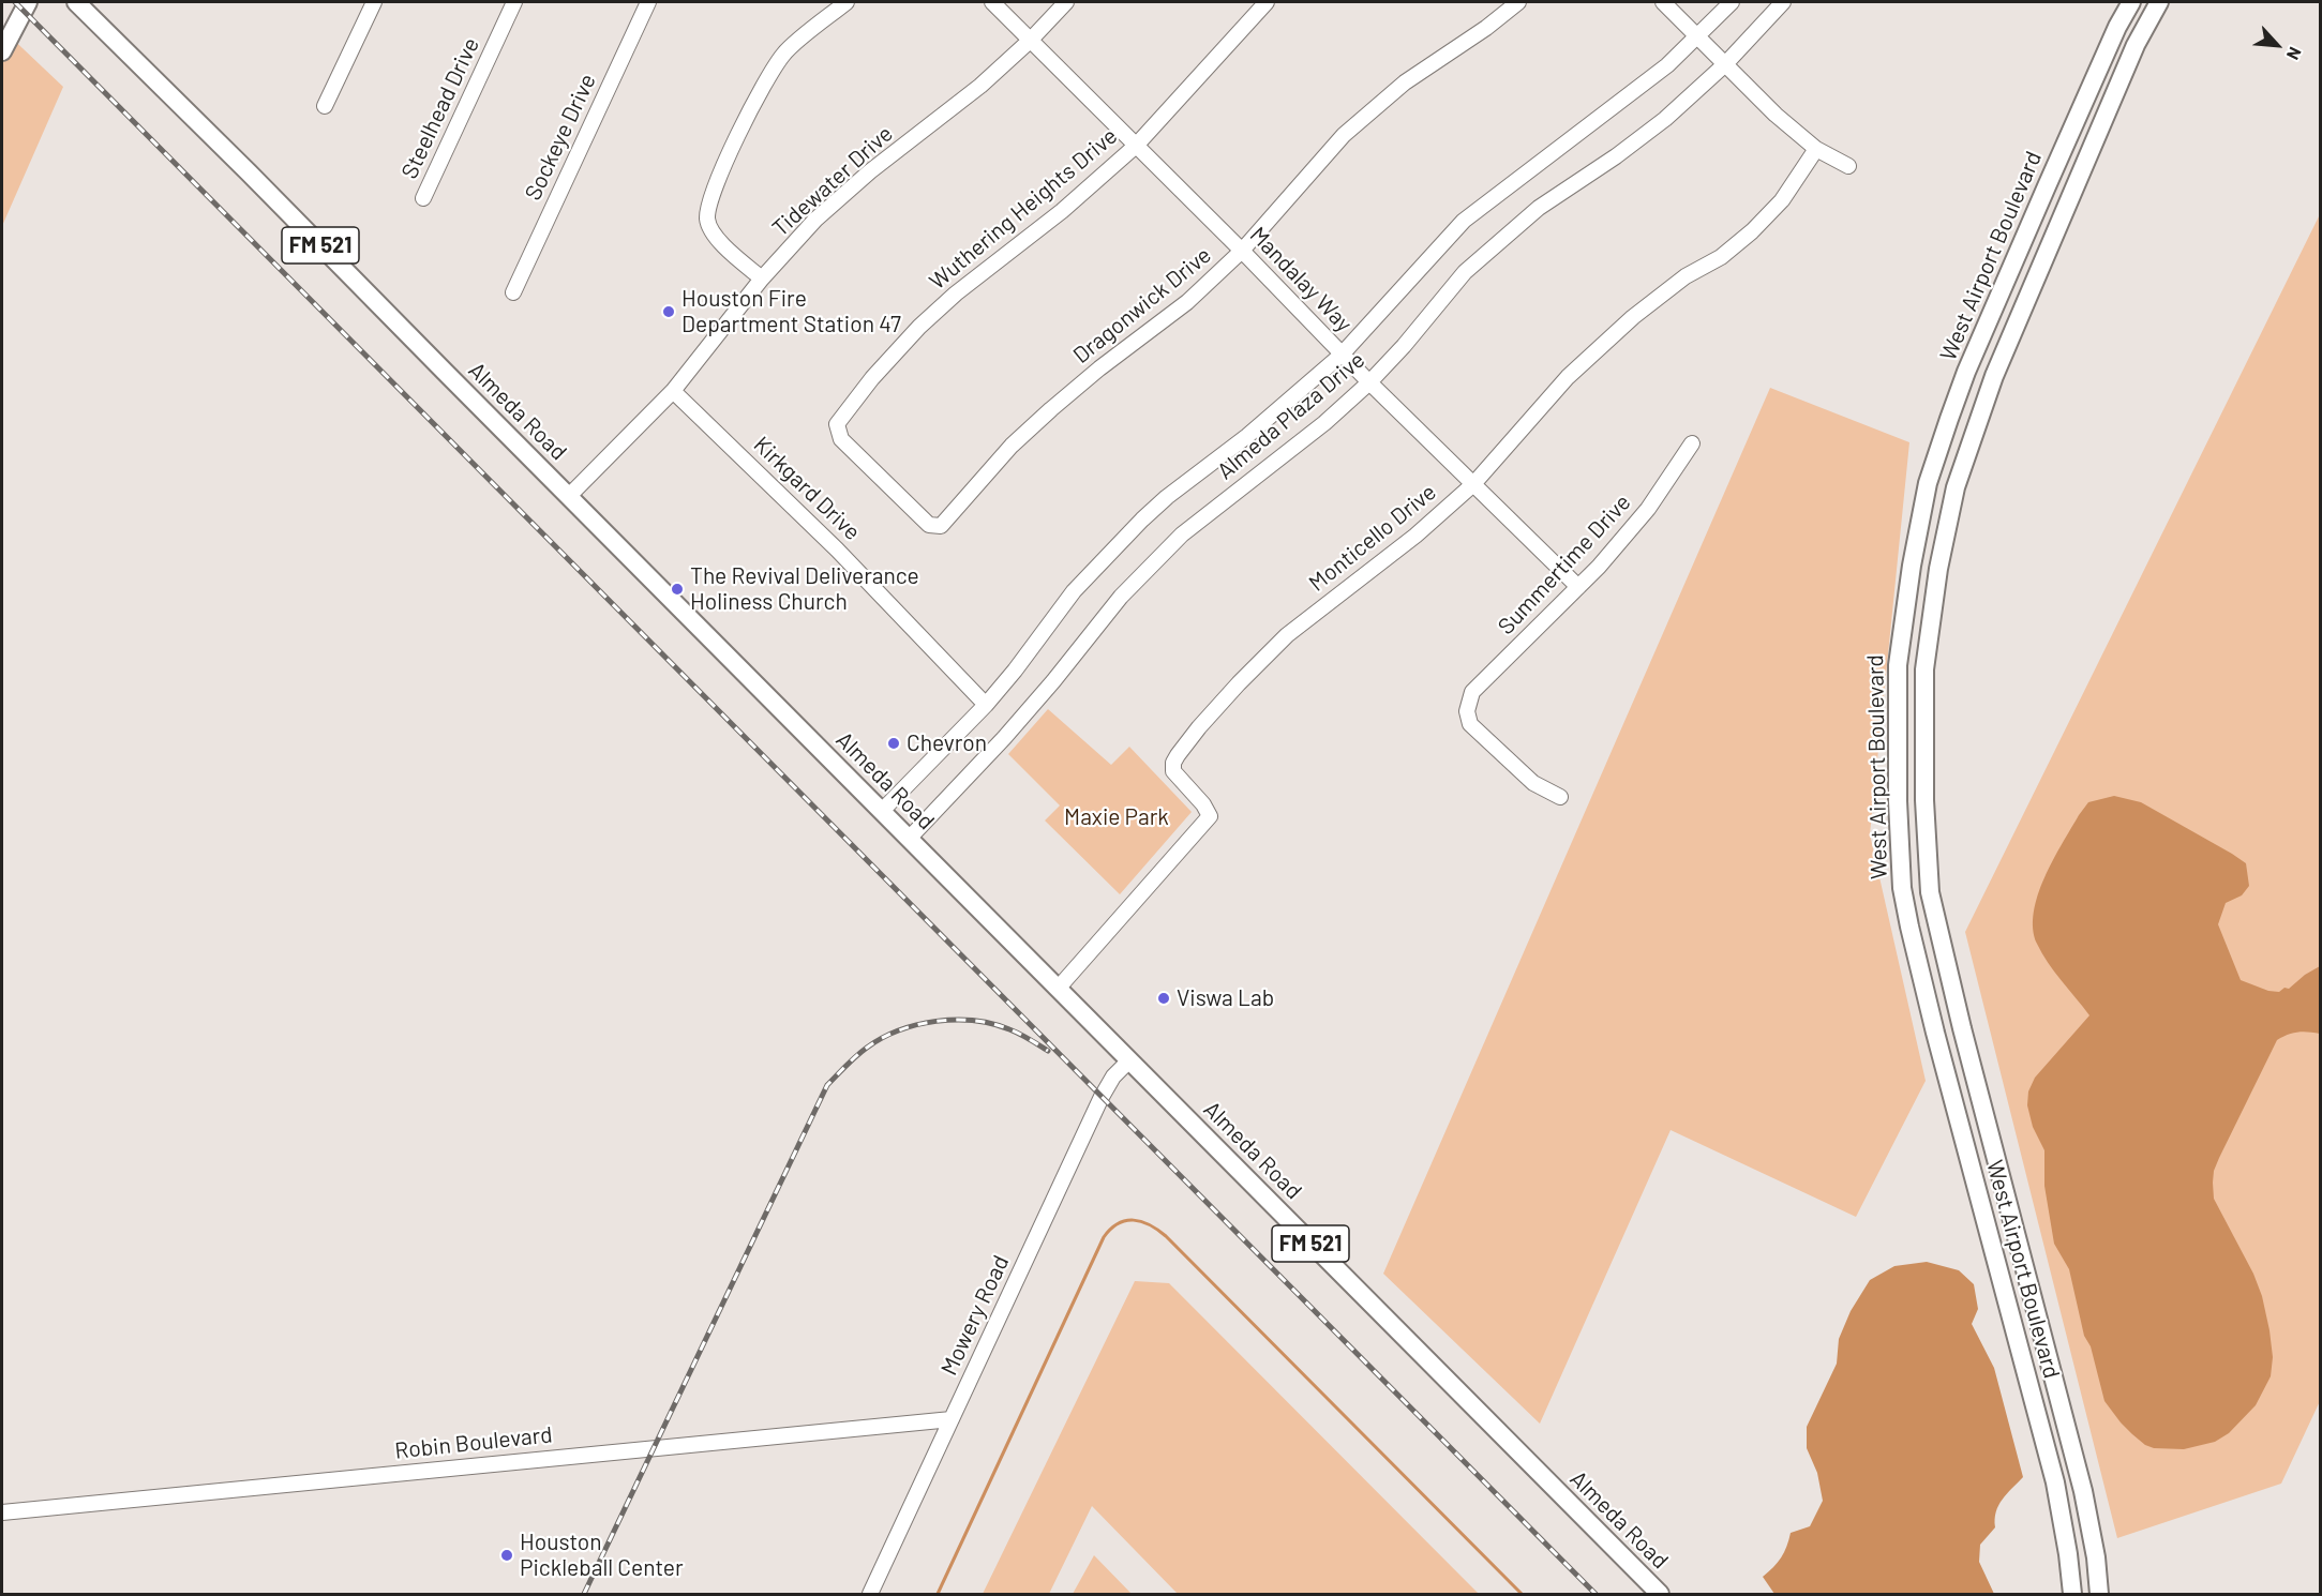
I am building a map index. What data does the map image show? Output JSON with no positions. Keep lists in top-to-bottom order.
{
  "streets": {
    "main road": ["FM 521", "West Airport Boulevard", "Almeda Road"],
    "street": [
      "Steelhead Drive",
      "Sockeye Drive",
      "Tidewater Drive",
      "Wuthering Heights Drive",
      "Mandalay Way",
      "Dragonwick Drive",
      "Almeda Plaza Drive",
      "Kirkgard Drive",
      "Monticello Drive",
      "Summertime Drive",
      "Mowery Road",
      "Robin Boulevard"
    ]
  },
  "crossings": [
    ["Tidewater Drive", "Mandalay Way"],
    ["Tidewater Drive", "Almeda Road"],
    ["Tidewater Drive", "Kirkgard Drive"],
    ["Wuthering Heights Drive", "Mandalay Way"],
    ["Wuthering Heights Drive", "Dragonwick Drive"],
    ["Mandalay Way", "Dragonwick Drive"],
    ["Mandalay Way", "Almeda Plaza Drive"],
    ["Mandalay Way", "Monticello Drive"],
    ["Mandalay Way", "Summertime Drive"],
    ["Almeda Road", "Almeda Plaza Drive"],
    ["Almeda Road", "Monticello Drive"],
    ["Almeda Road", "Mowery Road"],
    ["Almeda Plaza Drive", "Kirkgard Drive"],
    ["Mowery Road", "Robin Boulevard"]
  ],
  "parks": ["Maxie Park"],
  "places": [
    "Houston Fire Department Station 47",
    "The Revival Deliverance Holiness Church",
    "Chevron",
    "Viswa Lab",
    "Houston Pickleball Center"
  ],
  "north": "bottom right"
}
